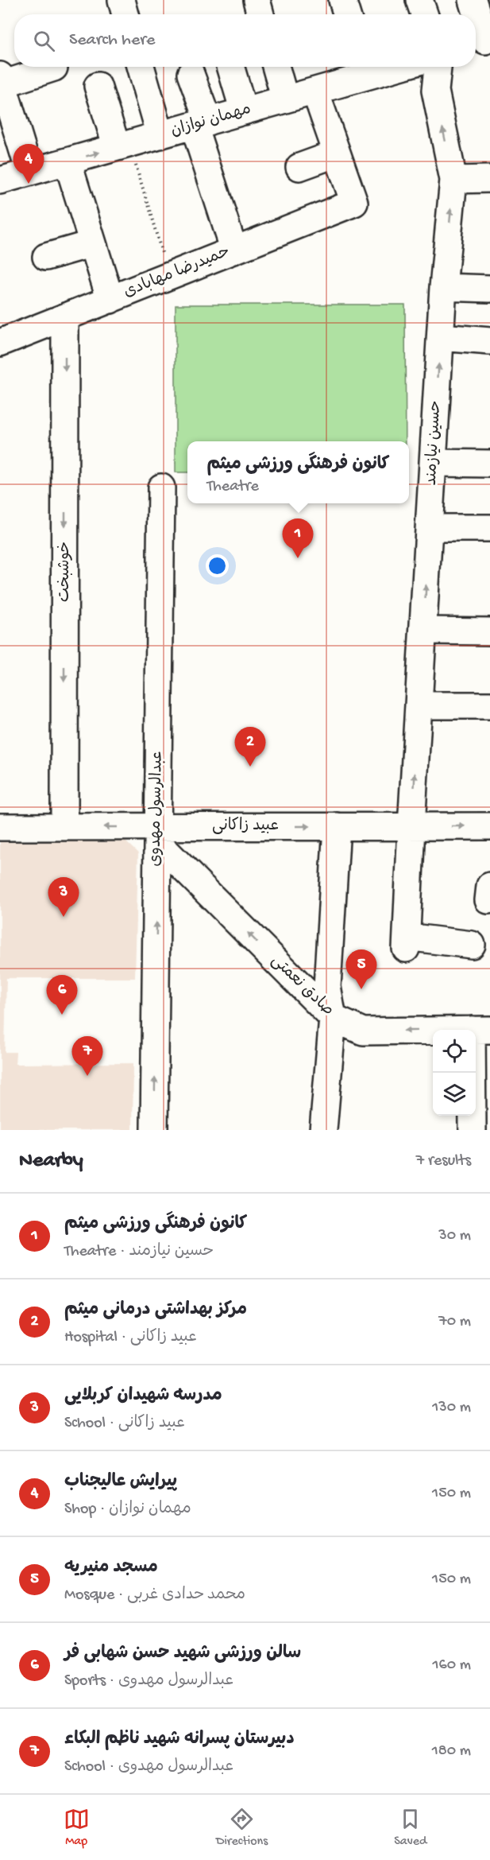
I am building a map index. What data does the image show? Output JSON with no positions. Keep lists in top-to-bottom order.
{
  "streets": {
    "street": [
      "مهمان نوازان",
      "حمیدرضا مهابادی",
      "حسین نیازمند",
      "خوشبخت",
      "عبدالرسول مهدوی",
      "عبید زاکانی",
      "صادق نعمتی"
    ]
  },
  "crossings": [
    ["حمیدرضا مهابادی", "خوشبخت"],
    ["حسین نیازمند", "عبید زاکانی"],
    ["خوشبخت", "عبید زاکانی"],
    ["عبدالرسول مهدوی", "عبید زاکانی"],
    ["عبدالرسول مهدوی", "صادق نعمتی"],
    ["عبید زاکانی", "صادق نعمتی"]
  ],
  "one_way": ["خوشبخت", "صادق نعمتی"],
  "page": {
    "search": "Search here",
    "pins": [
      "4",
      "1",
      "2",
      "3",
      "5",
      "6",
      "7"
    ],
    "popup": ["کانون فرهنگی ورزشی میثم", "Theatre"],
    "heading": ["Nearby", "7 results"],
    "list": [
      {
        "mark": "1",
        "name": "کانون فرهنگی ورزشی میثم",
        "note": "Theatre · حسین نیازمند",
        "value": "30 m"
      },
      {
        "mark": "2",
        "name": "مرکز بهداشتی درمانی میثم",
        "note": "Hospital · عبید زاکانی",
        "value": "70 m"
      },
      {
        "mark": "3",
        "name": "مدرسه شهیدان کربلایی",
        "note": "School · عبید زاکانی",
        "value": "130 m"
      },
      {
        "mark": "4",
        "name": "پیرایش عالیجناب",
        "note": "Shop · مهمان نوازان",
        "value": "150 m"
      },
      {
        "mark": "5",
        "name": "مسجد منیریه",
        "note": "Mosque · محمد حدادی غربی",
        "value": "150 m"
      },
      {
        "mark": "6",
        "name": "سالن ورزشی شهید حسن شهابی فر",
        "note": "Sports · عبدالرسول مهدوی",
        "value": "160 m"
      },
      {
        "mark": "7",
        "name": "دبیرستان پسرانه شهید ناظم البکاء",
        "note": "School · عبدالرسول مهدوی",
        "value": "180 m"
      }
    ],
    "nav": ["Map", "Directions", "Saved"]
  }
}
